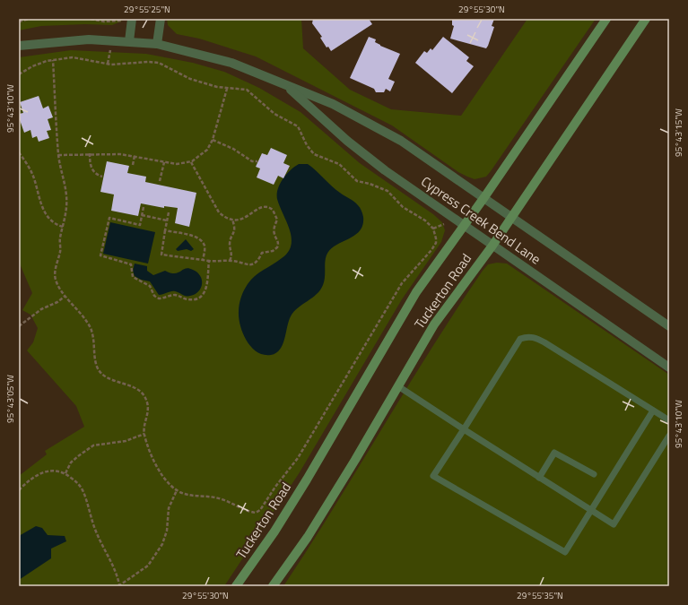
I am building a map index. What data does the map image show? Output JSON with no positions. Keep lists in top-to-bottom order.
{
  "streets": {
    "main road": ["Tuckerton Road"],
    "street": ["Cypress Creek Bend Lane"]
  },
  "crossings": [
    ["Cypress Creek Bend Lane", "Tuckerton Road"]
  ],
  "coordinates": [
    "29°55'25\"N",
    "29°55'30\"N",
    "95°43'10\"W",
    "95°43'15\"W",
    "95°43'05\"W",
    "29°55'35\"N"
  ]
}
